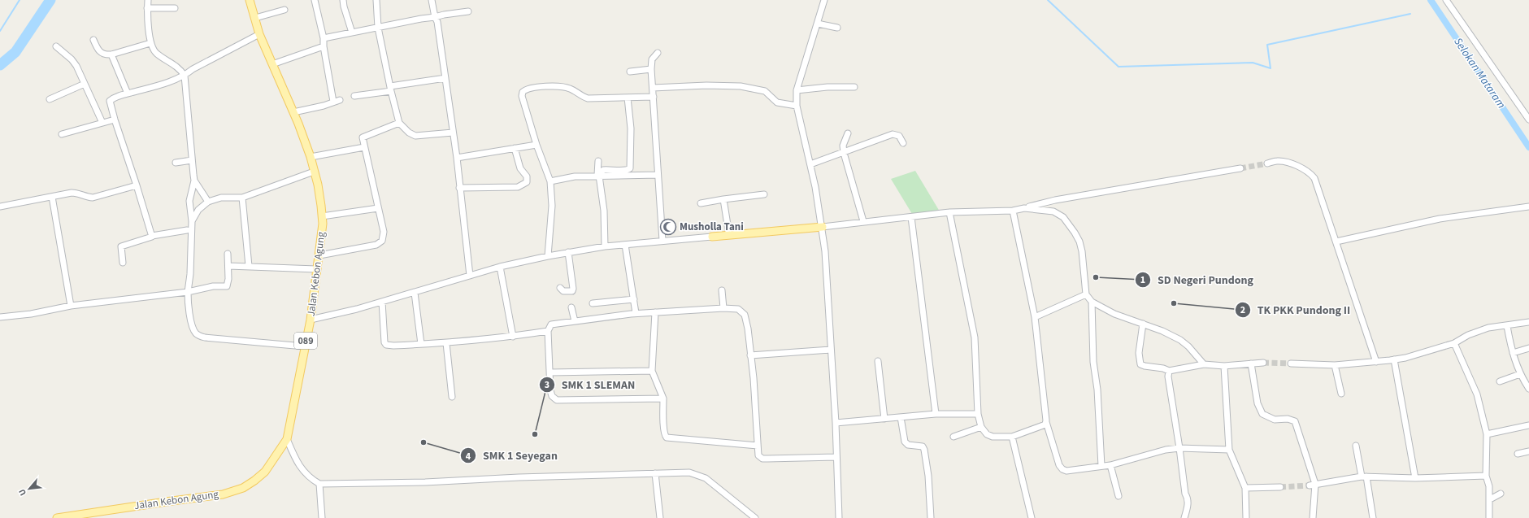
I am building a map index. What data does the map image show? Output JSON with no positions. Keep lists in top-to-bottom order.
{
  "streets": {
    "main road": ["Jalan Kebon Agung", "089"]
  },
  "water": ["Selokan Mataram"],
  "places": {
    "mosque": ["Musholla Tani"],
    "other": [
      "SD Negeri Pundong",
      "TK PKK Pundong II",
      "SMK 1 SLEMAN",
      "SMK 1 Seyegan"
    ]
  },
  "north": "bottom left"
}
